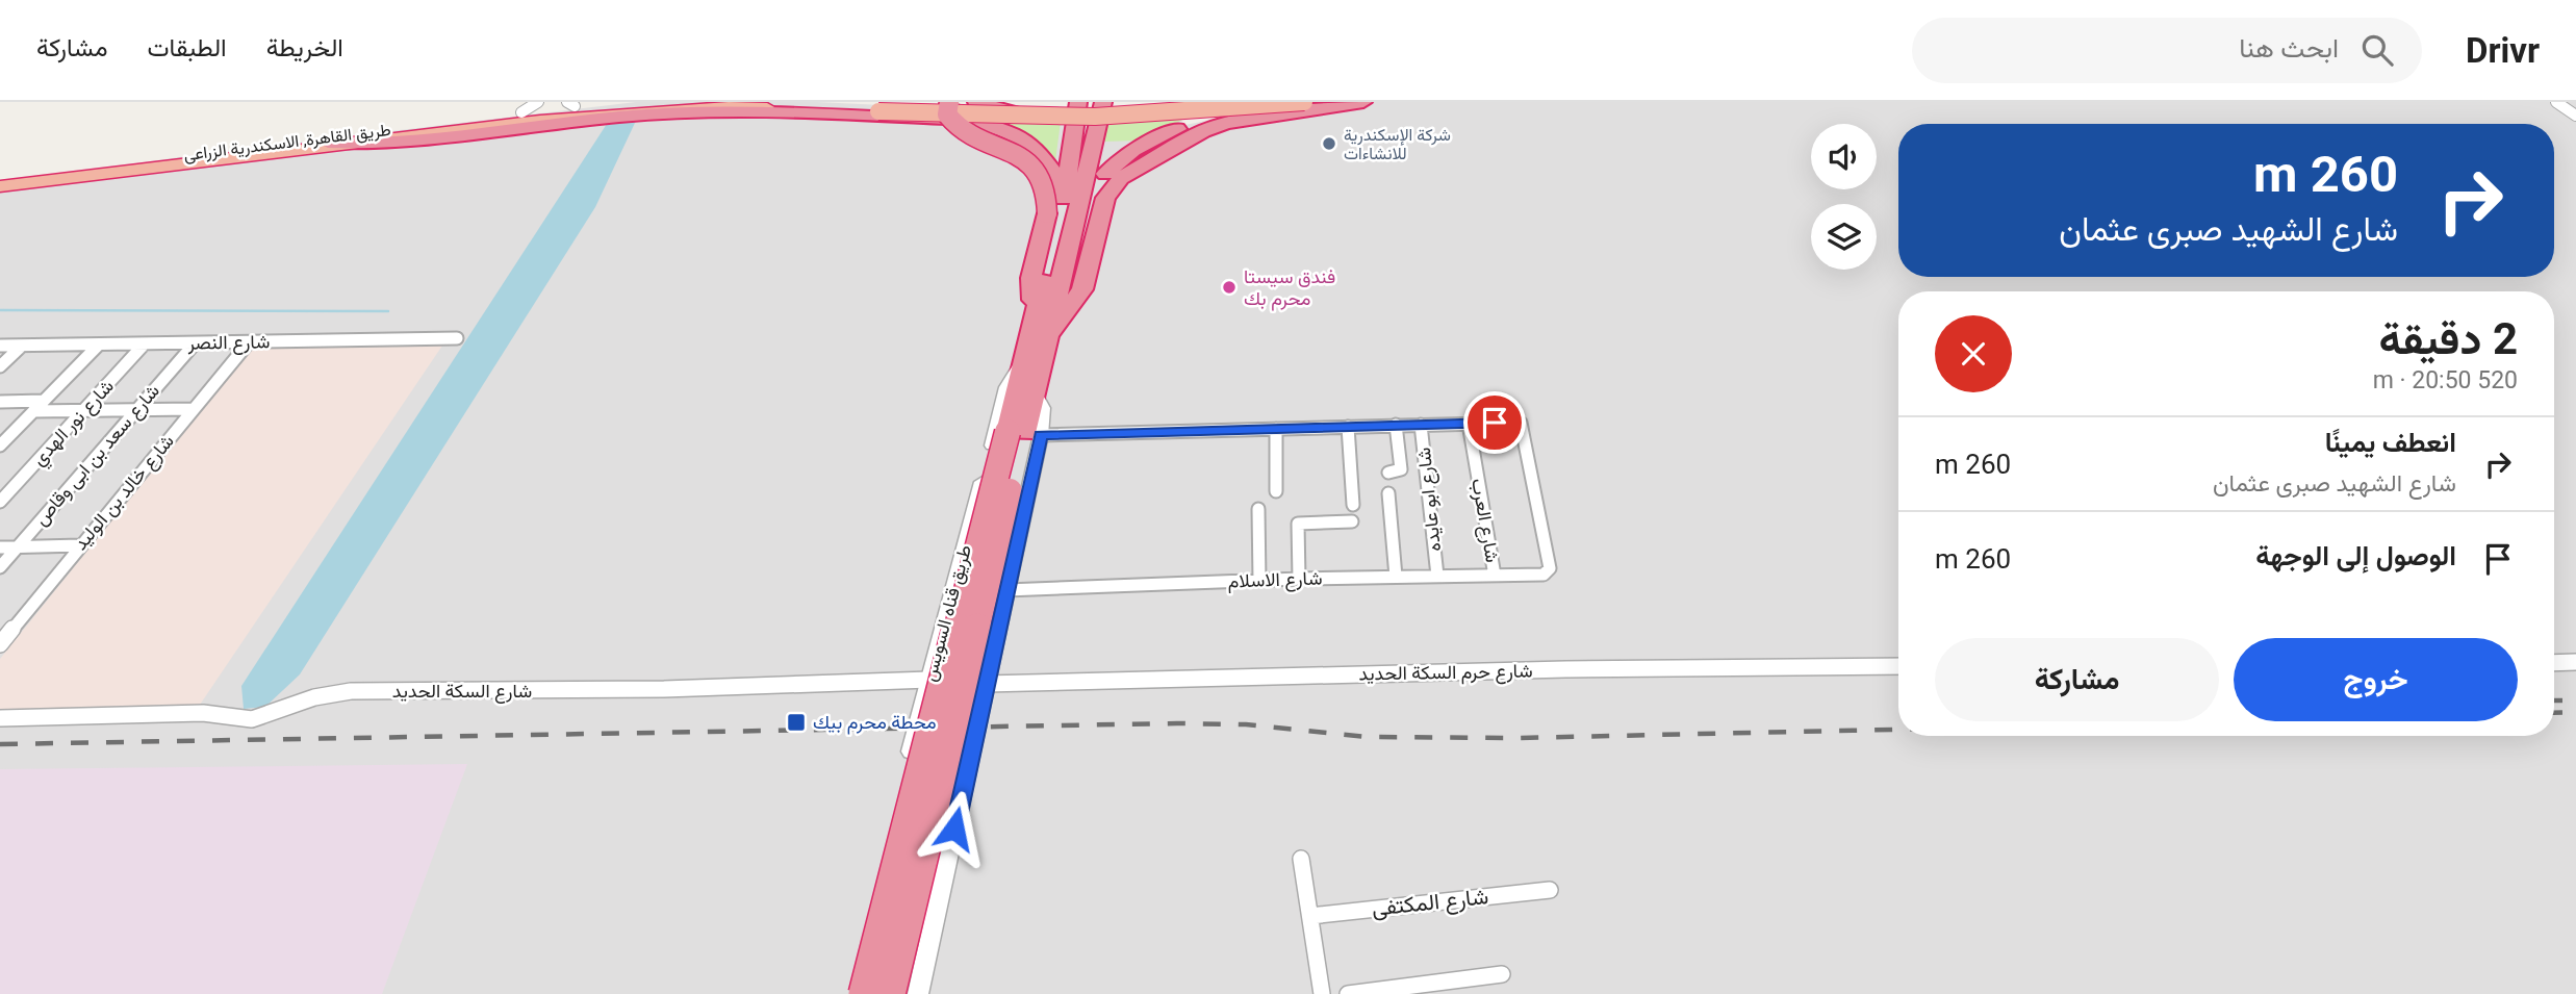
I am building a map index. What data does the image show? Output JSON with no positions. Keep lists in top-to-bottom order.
{
  "streets": {
    "highway": ["طريق القاهرة, الاسكندرية الزراعى", "طريق قناه السويس"],
    "street": [
      "شارع النصر",
      "شارع نور الهدي",
      "شارع سعد بن ابى وقاص",
      "شارع خالد بن الوليد",
      "شارع ابو عايده",
      "شارع العرب",
      "شارع الاسلام",
      "شارع حرم السكة الحديد",
      "شارع السكة الحديد",
      "شارع المكتفى"
    ]
  },
  "crossings": [
    ["شارع النصر", "شارع نور الهدي"],
    ["شارع النصر", "شارع سعد بن ابى وقاص"],
    ["شارع النصر", "شارع خالد بن الوليد"],
    ["شارع ابو عايده", "شارع الاسلام"],
    ["شارع العرب", "شارع الاسلام"],
    ["شارع الاسلام", "طريق قناه السويس"],
    ["طريق قناه السويس", "شارع حرم السكة الحديد"],
    ["طريق قناه السويس", "شارع السكة الحديد"]
  ],
  "places": {
    "other": ["شركة الإسكندرية للانشاءات", "فندق سيستا محرم بك"],
    "transit": ["محطة محرم بيك"]
  },
  "page": {
    "header": "Drivr",
    "search": "ابحث هنا",
    "nav": ["الخريطة", "الطبقات", "مشاركة"],
    "turn": ["260 m", "شارع الشهيد صبرى عثمان"],
    "heading": ["2 دقيقة", "520 m · 20:50"],
    "list": [
      {
        "name": "انعطف يمينًا",
        "note": "شارع الشهيد صبرى عثمان",
        "value": "260 m"
      },
      {
        "name": "الوصول إلى الوجهة",
        "value": "260 m"
      }
    ],
    "buttons": ["خروج", "مشاركة"]
  }
}
